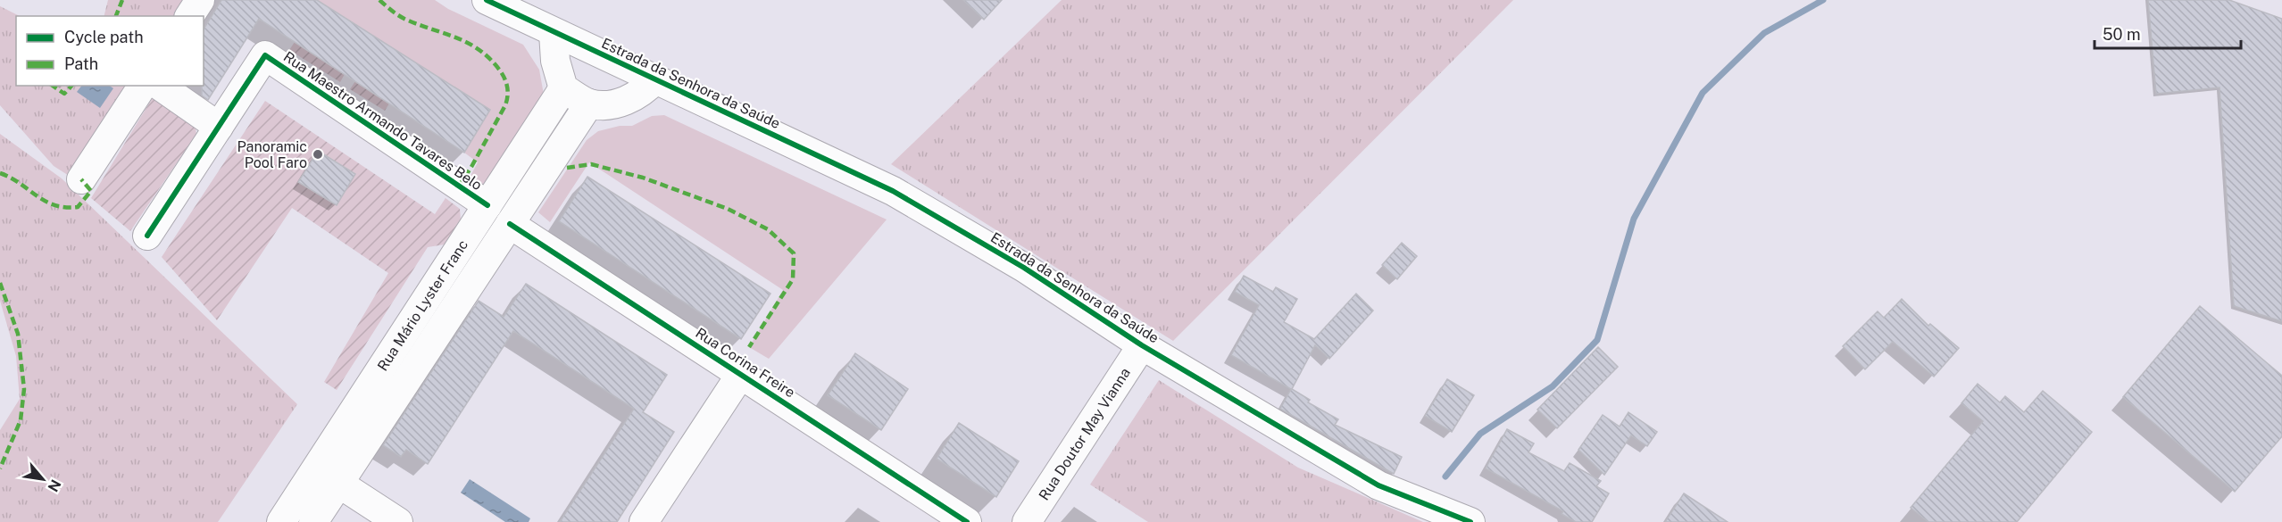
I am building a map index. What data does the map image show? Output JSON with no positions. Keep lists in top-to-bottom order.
{
  "streets": {
    "street": [
      "Estrada da Senhora da Saúde",
      "Rua Maestro Armando Tavares Belo",
      "Rua Mário Lyster Franc",
      "Rua Corina Freire",
      "Rua Doutor May Vianna"
    ]
  },
  "crossings": [
    ["Estrada da Senhora da Saúde", "Rua Doutor May Vianna"],
    ["Rua Maestro Armando Tavares Belo", "Rua Mário Lyster Franc"],
    ["Rua Mário Lyster Franc", "Rua Corina Freire"]
  ],
  "places": ["Panoramic Pool Faro"],
  "legend": ["Cycle path", "Path"],
  "scale_bar": "50 m",
  "north": "bottom right"
}
